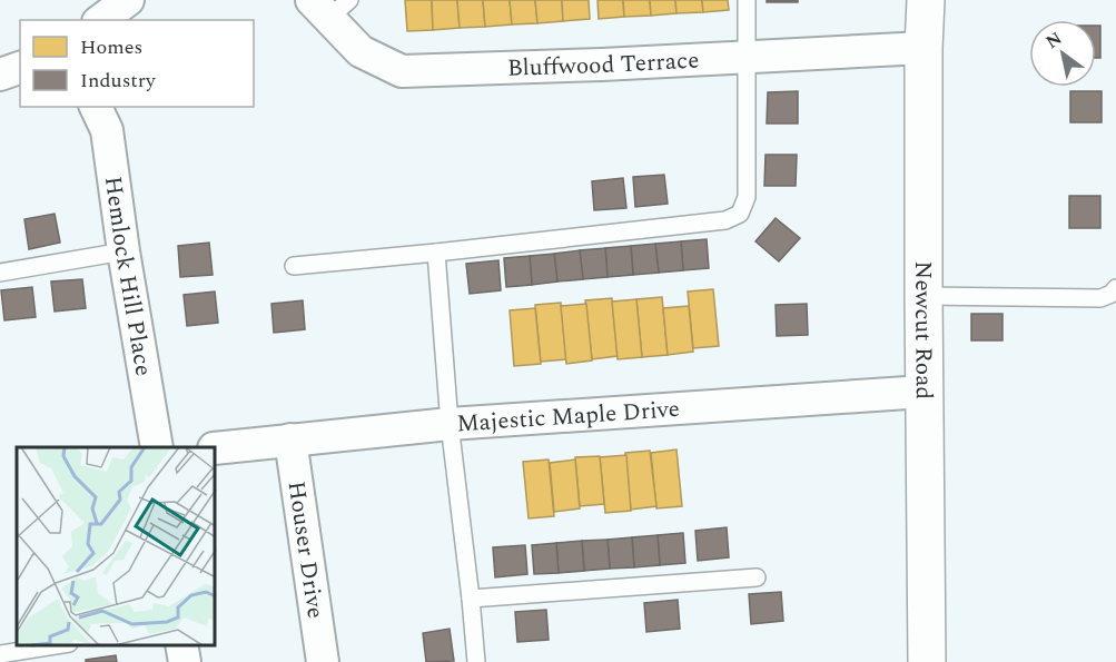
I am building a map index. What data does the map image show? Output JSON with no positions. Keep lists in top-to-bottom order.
{
  "streets": {
    "street": [
      "Bluffwood Terrace",
      "Hemlock Hill Place",
      "Newcut Road",
      "Majestic Maple Drive",
      "Houser Drive"
    ]
  },
  "crossings": [
    ["Bluffwood Terrace", "Newcut Road"],
    ["Newcut Road", "Majestic Maple Drive"],
    ["Majestic Maple Drive", "Houser Drive"]
  ],
  "legend": ["Homes", "Industry"],
  "north": "top left"
}
